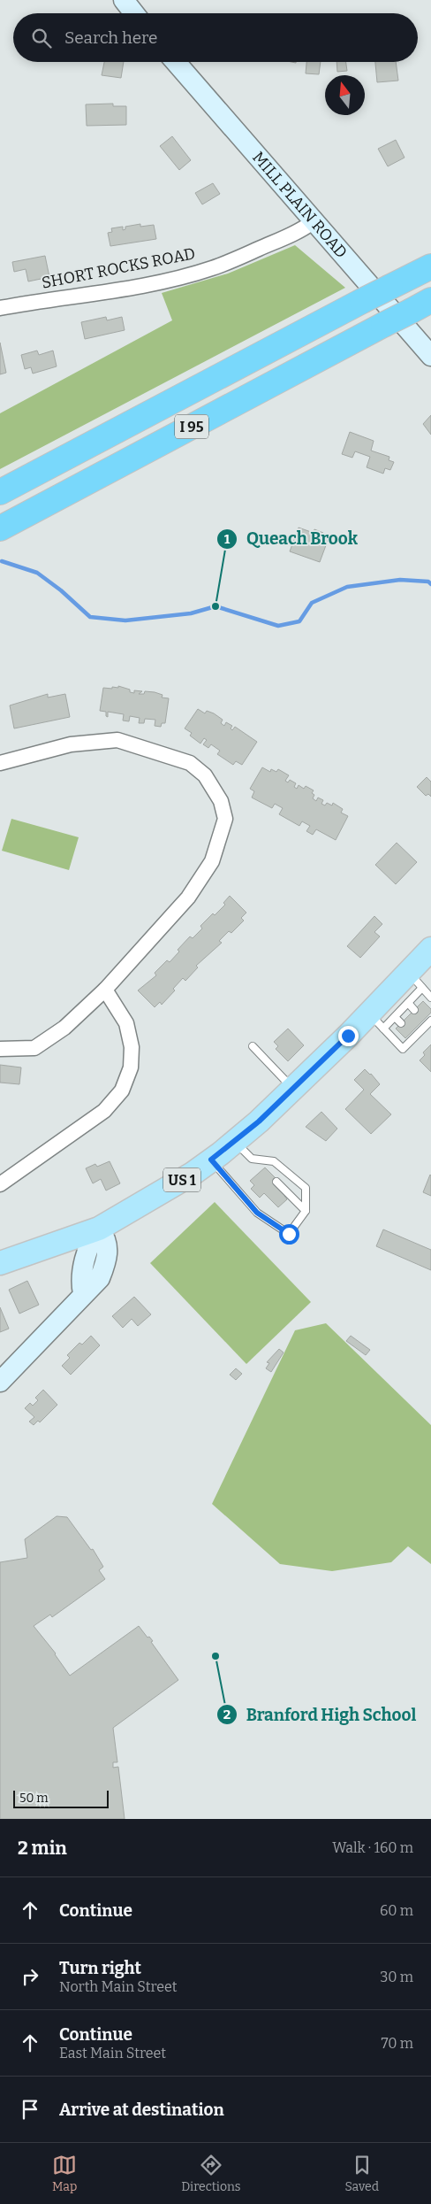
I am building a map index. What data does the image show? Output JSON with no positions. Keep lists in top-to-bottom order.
{
  "streets": {
    "highway": ["I 95"],
    "main road": ["US 1"],
    "street": ["MILL PLAIN ROAD", "SHORT ROCKS ROAD"]
  },
  "crossings": [
    ["MILL PLAIN ROAD", "SHORT ROCKS ROAD"]
  ],
  "places": ["Queach Brook", "Branford High School"],
  "scale_bar": "50 m",
  "north": "top",
  "page": {
    "search": "Search here",
    "scale": "50 m",
    "heading": ["2 min", "Walk · 160 m"],
    "list": [
      ["Continue", "60 m"],
      ["Turn right", "North Main Street", "30 m"],
      ["Continue", "East Main Street", "70 m"],
      "Arrive at destination"
    ],
    "nav": ["Map", "Directions", "Saved"]
  }
}
